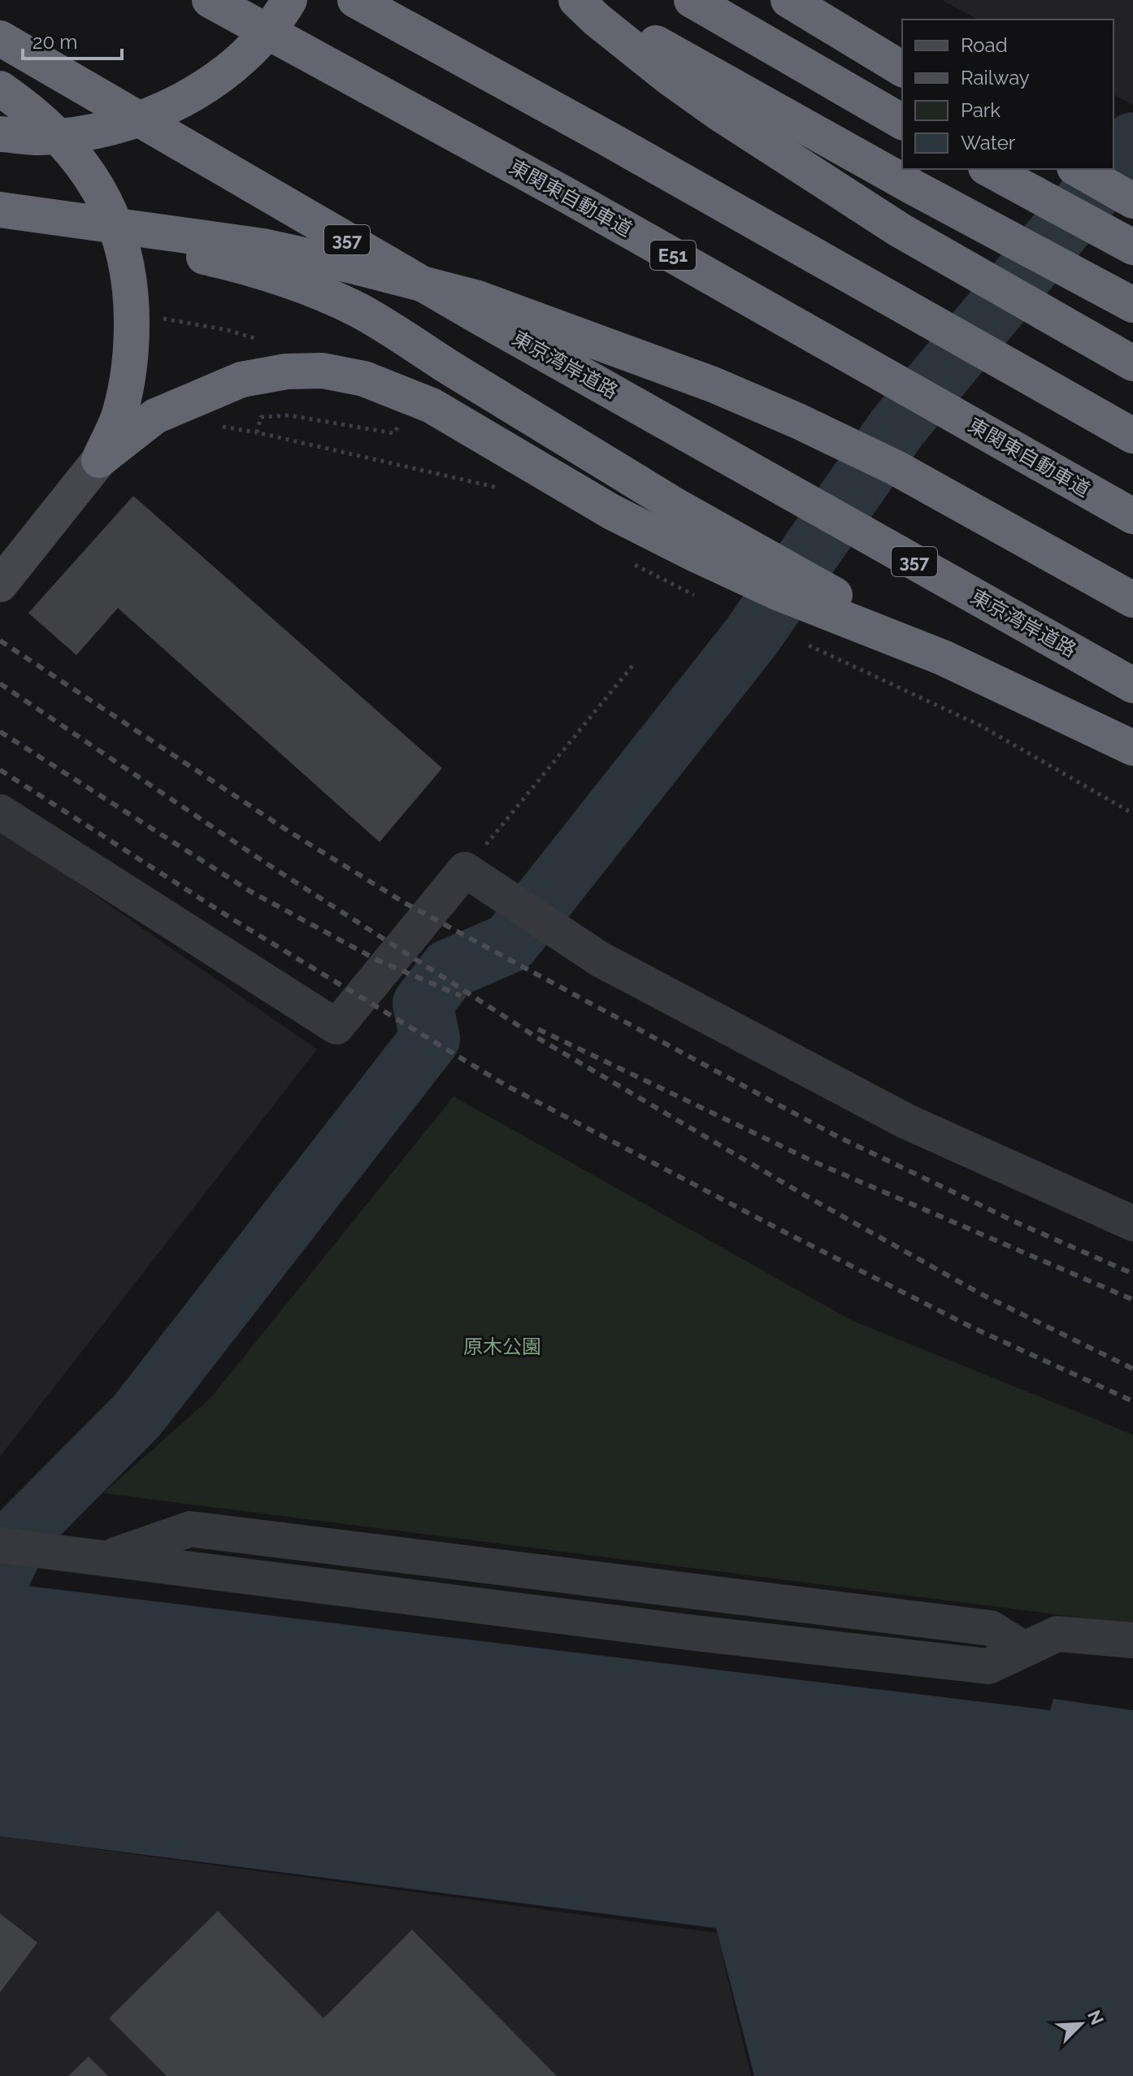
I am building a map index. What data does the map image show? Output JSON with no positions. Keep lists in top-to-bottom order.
{
  "streets": {
    "highway": [
      "東関東自動車道",
      "357",
      "E51",
      "東京湾岸道路"
    ]
  },
  "parks": ["原木公園"],
  "legend": [
    "Road",
    "Railway",
    "Park",
    "Water"
  ],
  "scale_bar": "20 m",
  "north": "top right"
}
